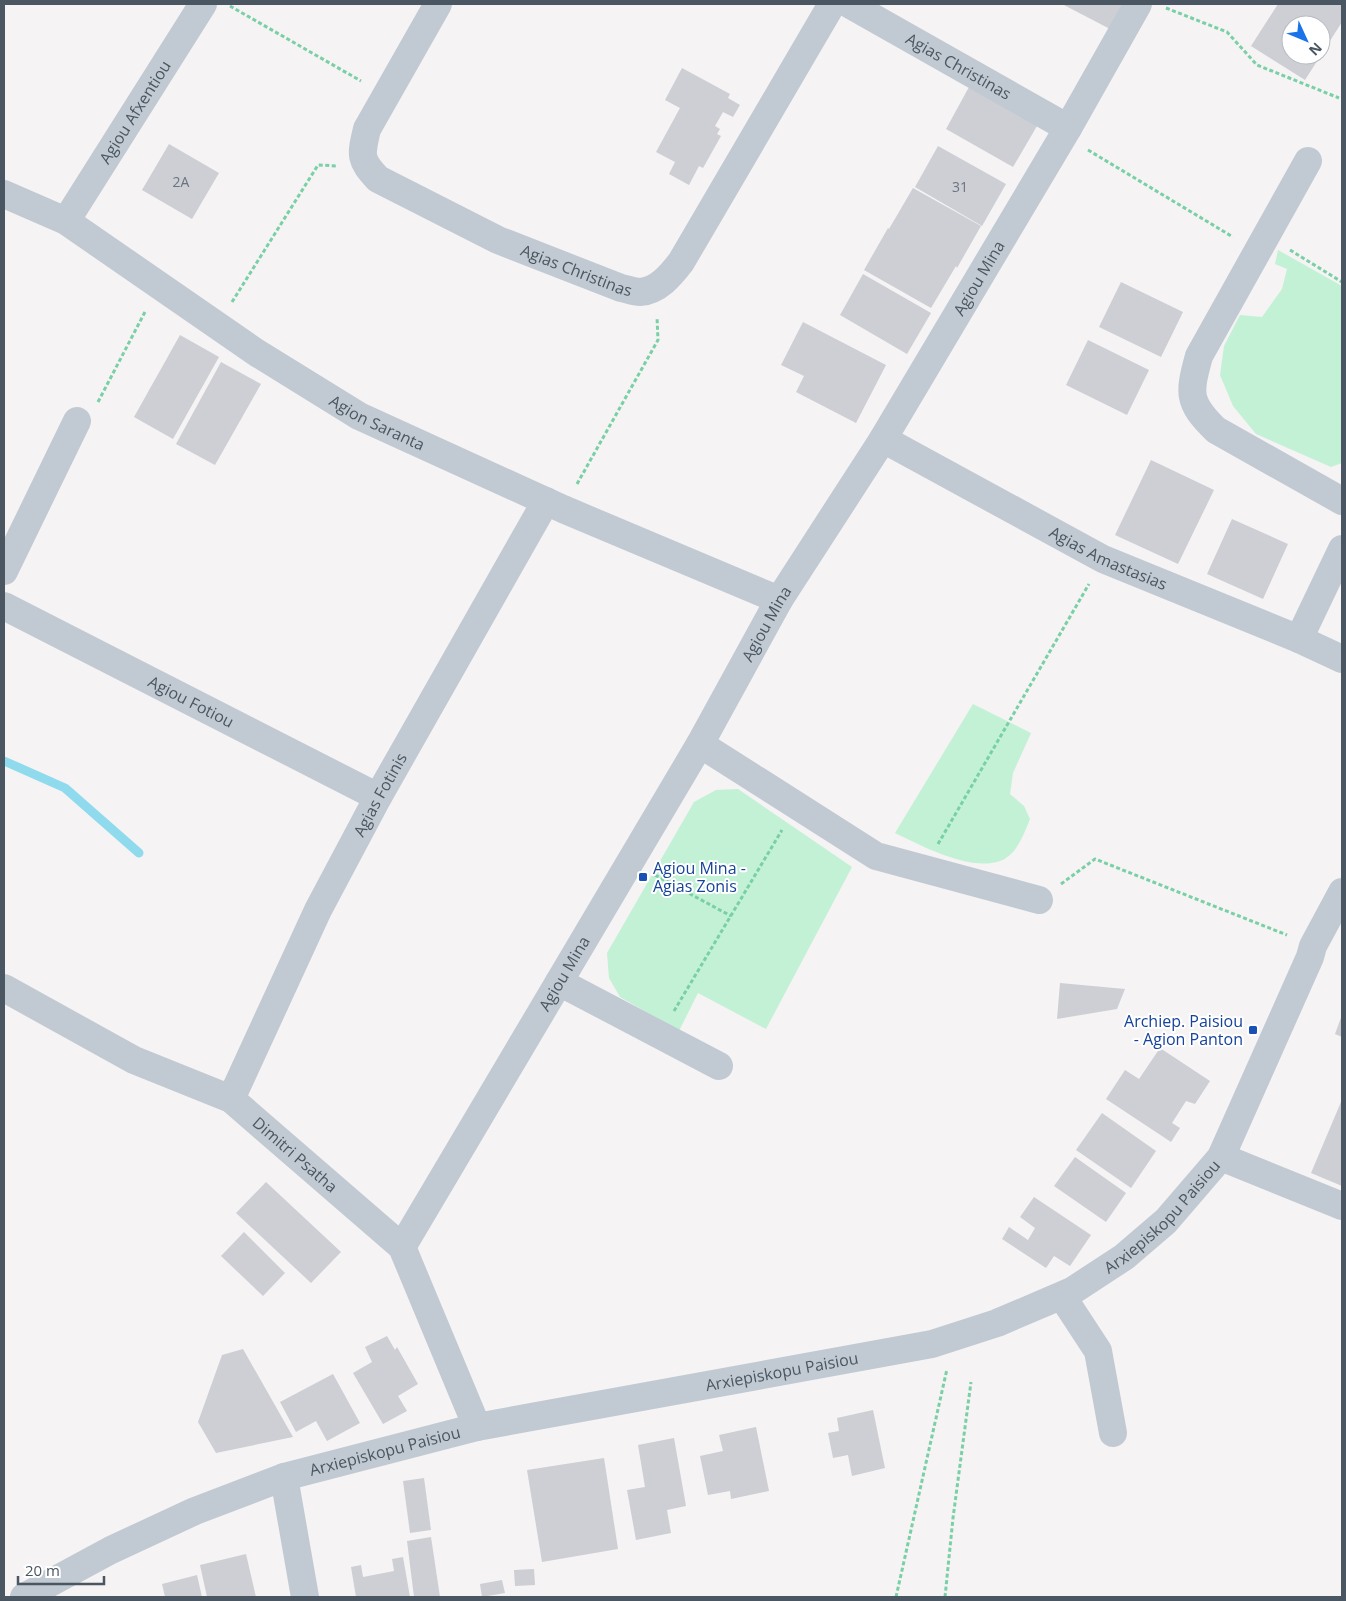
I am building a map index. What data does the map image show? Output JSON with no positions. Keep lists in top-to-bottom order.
{
  "streets": {
    "street": [
      "Agias Christinas",
      "Agiou Afxentiou",
      "Agiou Mina",
      "Agion Saranta",
      "Agias Amastasias",
      "Agiou Fotiou",
      "Agias Fotinis",
      "Dimitri Psatha",
      "Arxiepiskopu Paisiou"
    ]
  },
  "crossings": [
    ["Agias Christinas", "Agiou Mina"],
    ["Agiou Afxentiou", "Agion Saranta"],
    ["Agiou Mina", "Agion Saranta"],
    ["Agiou Mina", "Agias Amastasias"],
    ["Agiou Mina", "Dimitri Psatha"],
    ["Agion Saranta", "Agias Fotinis"],
    ["Agiou Fotiou", "Agias Fotinis"],
    ["Agias Fotinis", "Dimitri Psatha"],
    ["Dimitri Psatha", "Arxiepiskopu Paisiou"]
  ],
  "places": {
    "transit": ["Agiou Mina - Agias Zonis", "Archiep. Paisiou - Agion Panton"]
  },
  "house_numbers": ["2A", "31"],
  "scale_bar": "20 m",
  "north": "bottom right"
}
